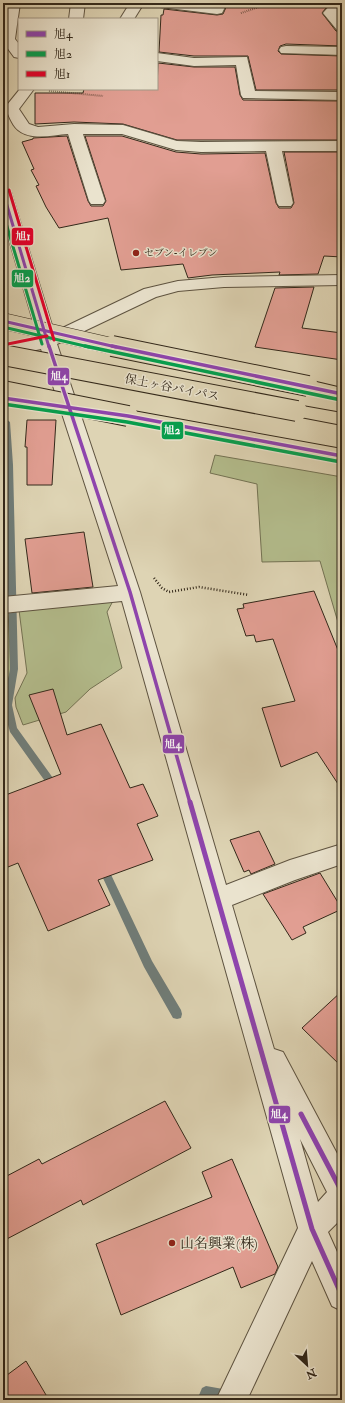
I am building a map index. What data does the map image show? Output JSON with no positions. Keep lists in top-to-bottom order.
{
  "streets": {
    "highway": ["保土ヶ谷バイパス"]
  },
  "places": ["セブン-イレブン", "山名興業(株)"],
  "lines": ["transit line 旭1", "transit line 旭4", "transit line 旭2"],
  "legend": ["旭4", "旭2", "旭1"],
  "north": "bottom right"
}
